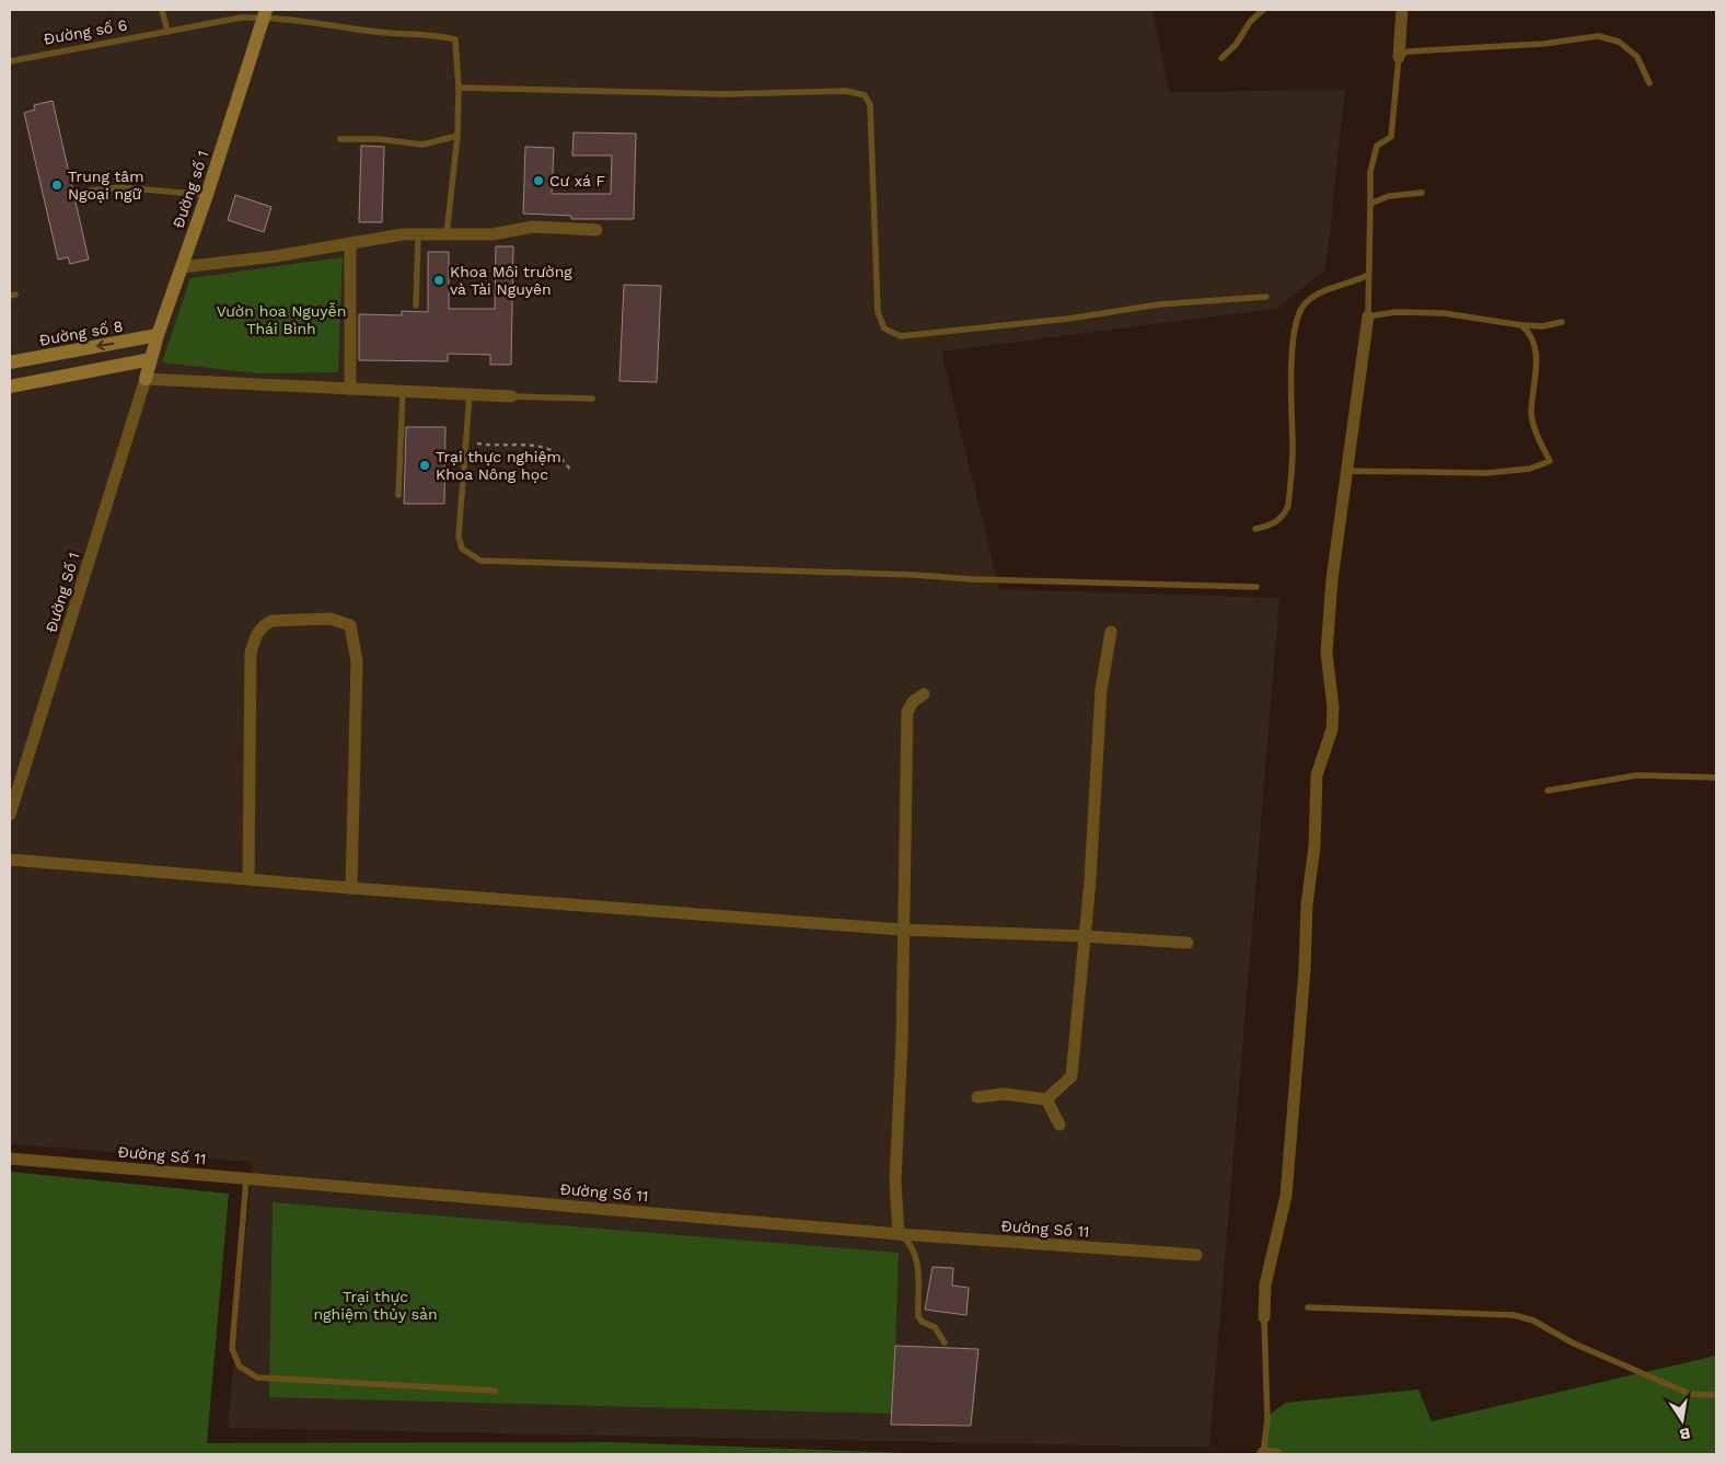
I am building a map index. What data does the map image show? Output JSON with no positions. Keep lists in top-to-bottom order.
{
  "streets": {
    "street": [
      "Đường số 1",
      "Đường số 8",
      "Đường Số 1",
      "Đường Số 11"
    ],
    "lane": ["Đường số 6"]
  },
  "crossings": [
    ["Đường số 6", "Đường số 1"],
    ["Đường số 1", "Đường số 8"],
    ["Đường số 1", "Đường Số 1"]
  ],
  "parks": ["Vườn hoa Nguyễn Thái Bình", "Trại thực nghiệm thủy sản"],
  "places": [
    "Cư xá F",
    "Trung tâm Ngoại ngữ",
    "Khoa Môi trường và Tài Nguyên",
    "Trại thực nghiệm Khoa Nông học"
  ],
  "north": "bottom"
}
